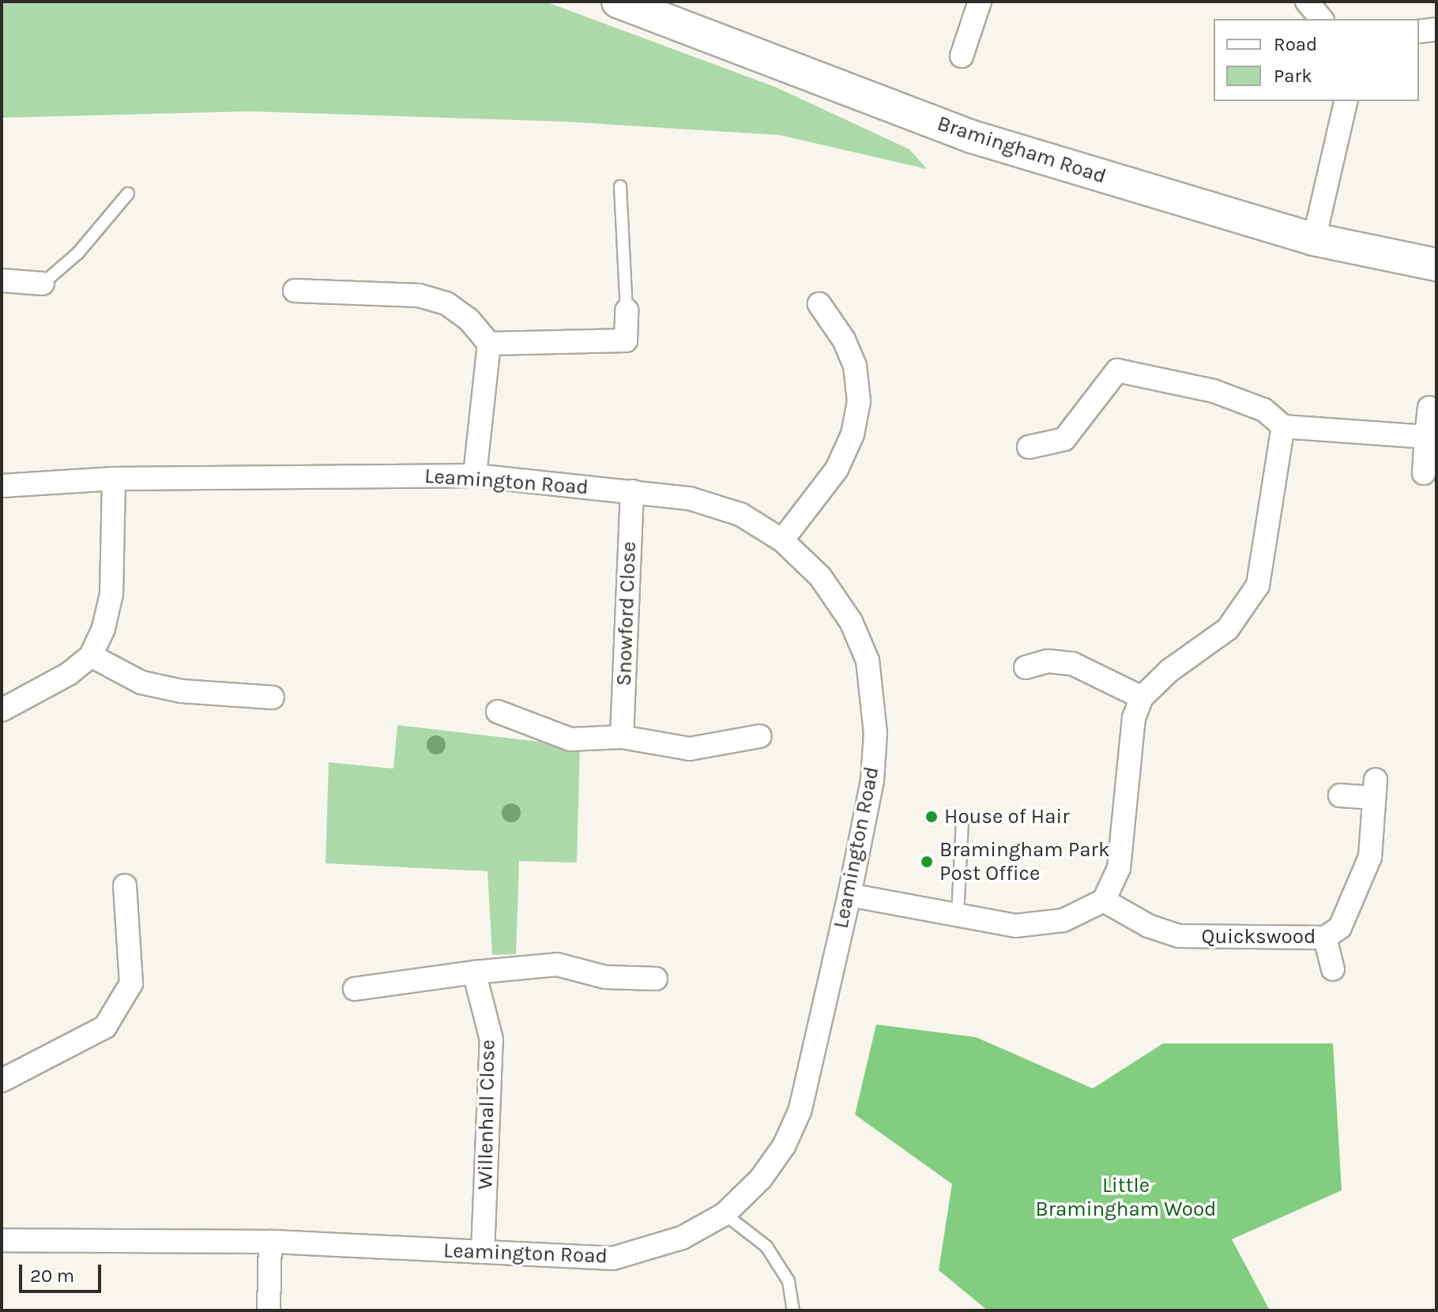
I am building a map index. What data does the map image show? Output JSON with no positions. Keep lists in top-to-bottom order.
{
  "streets": {
    "street": [
      "Bramingham Road",
      "Leamington Road",
      "Snowford Close",
      "Quickswood",
      "Willenhall Close"
    ]
  },
  "crossings": [
    ["Leamington Road", "Snowford Close"],
    ["Leamington Road", "Willenhall Close"]
  ],
  "parks": ["Little Bramingham Wood"],
  "places": ["House of Hair", "Bramingham Park Post Office"],
  "legend": ["Road", "Park"],
  "scale_bar": "20 m"
}
